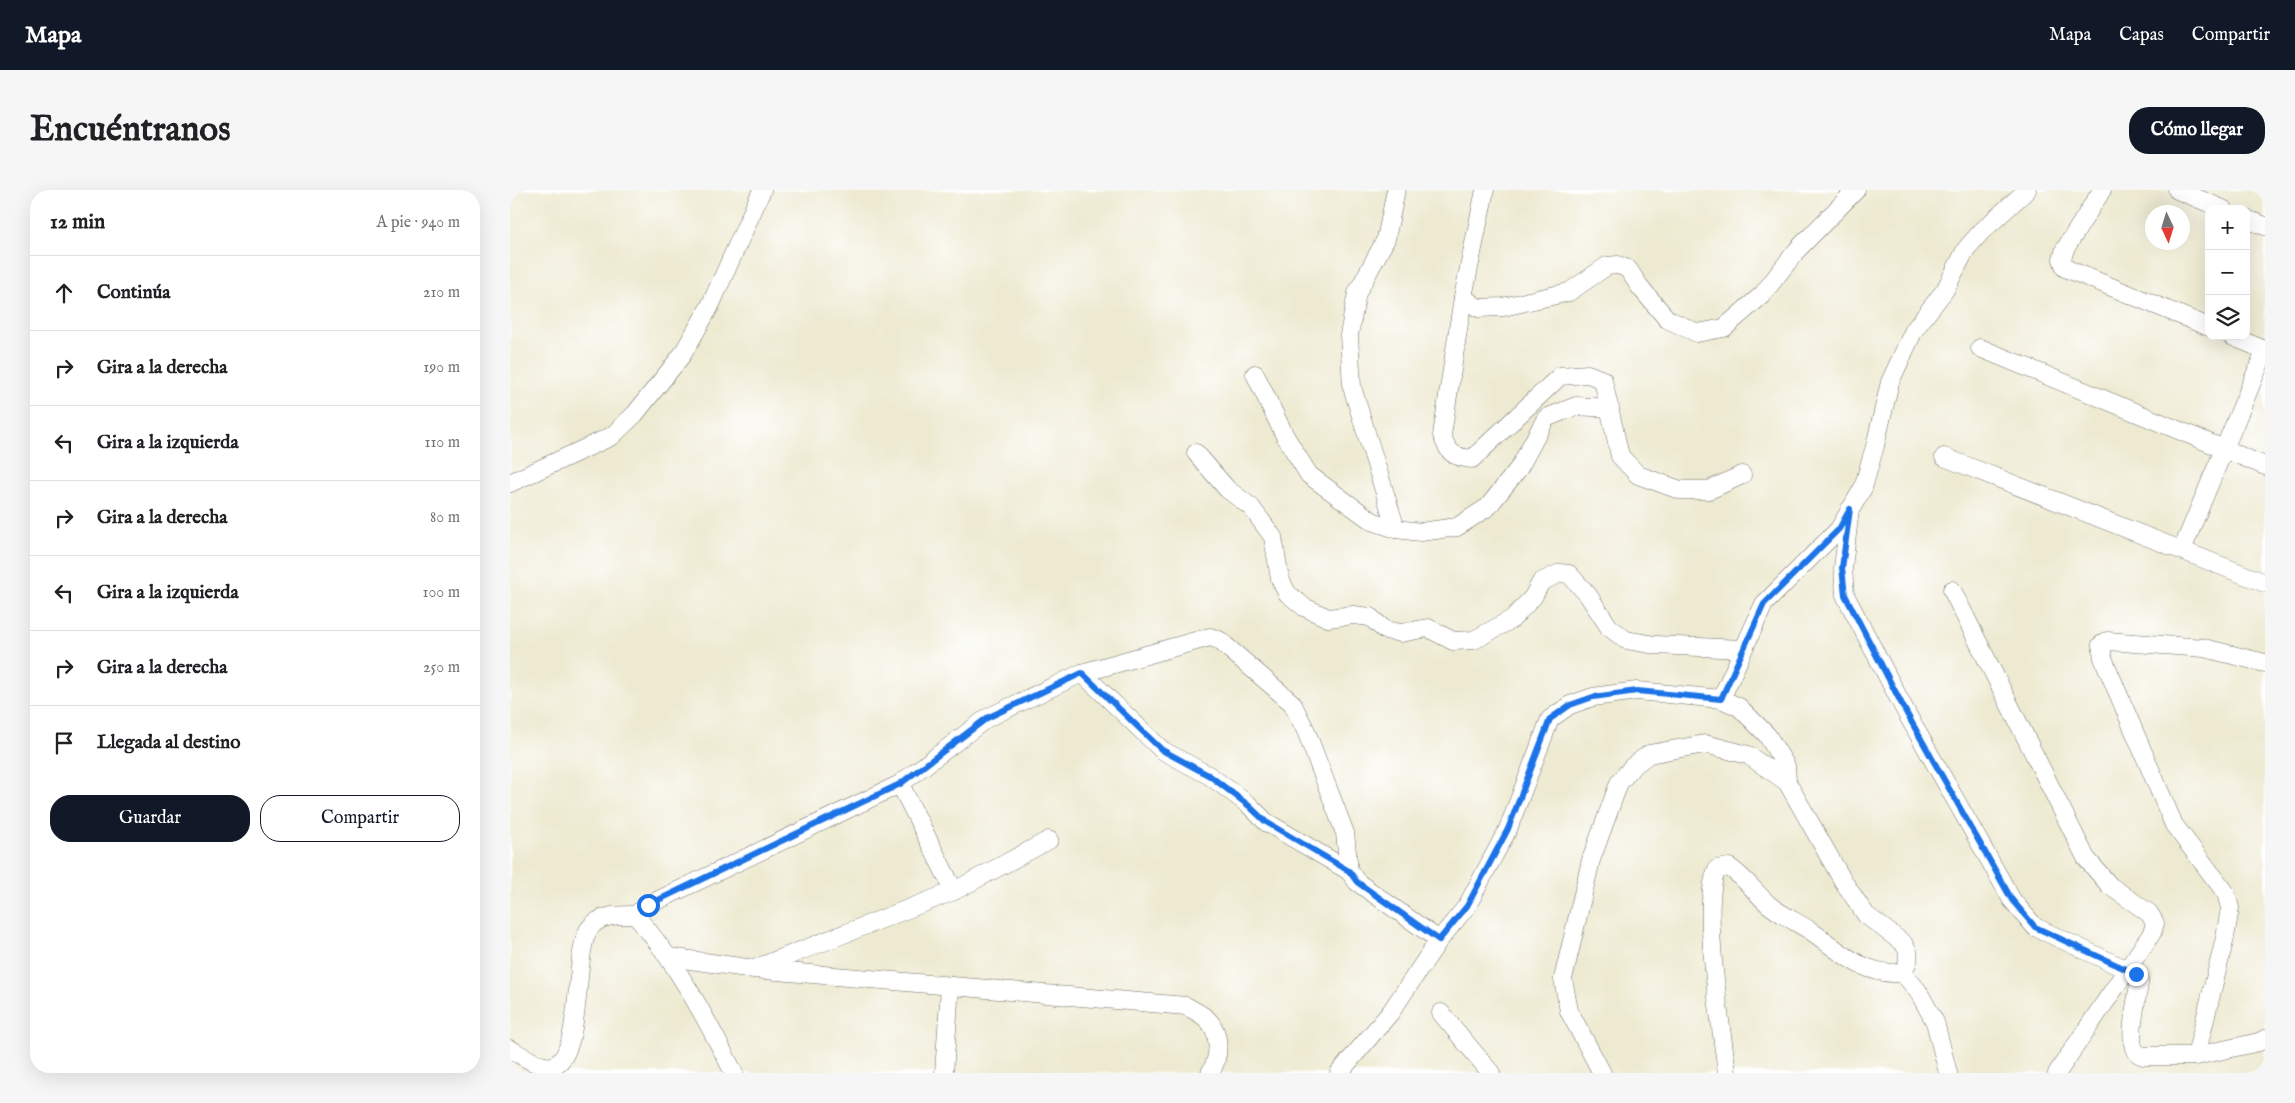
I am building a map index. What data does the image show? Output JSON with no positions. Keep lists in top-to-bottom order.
{
  "north": "bottom",
  "page": {
    "header": "Mapa",
    "nav": ["Mapa", "Capas", "Compartir"],
    "buttons": [
      "Cómo llegar",
      ["Guardar", "Compartir"]
    ],
    "title": "Encuéntranos",
    "heading": ["12 min", "A pie · 940 m"],
    "map_buttons": ["+", "−"],
    "list": [
      ["Continúa", "210 m"],
      ["Gira a la derecha", "190 m"],
      ["Gira a la izquierda", "110 m"],
      ["Gira a la derecha", "80 m"],
      ["Gira a la izquierda", "100 m"],
      ["Gira a la derecha", "250 m"],
      "Llegada al destino"
    ]
  }
}
